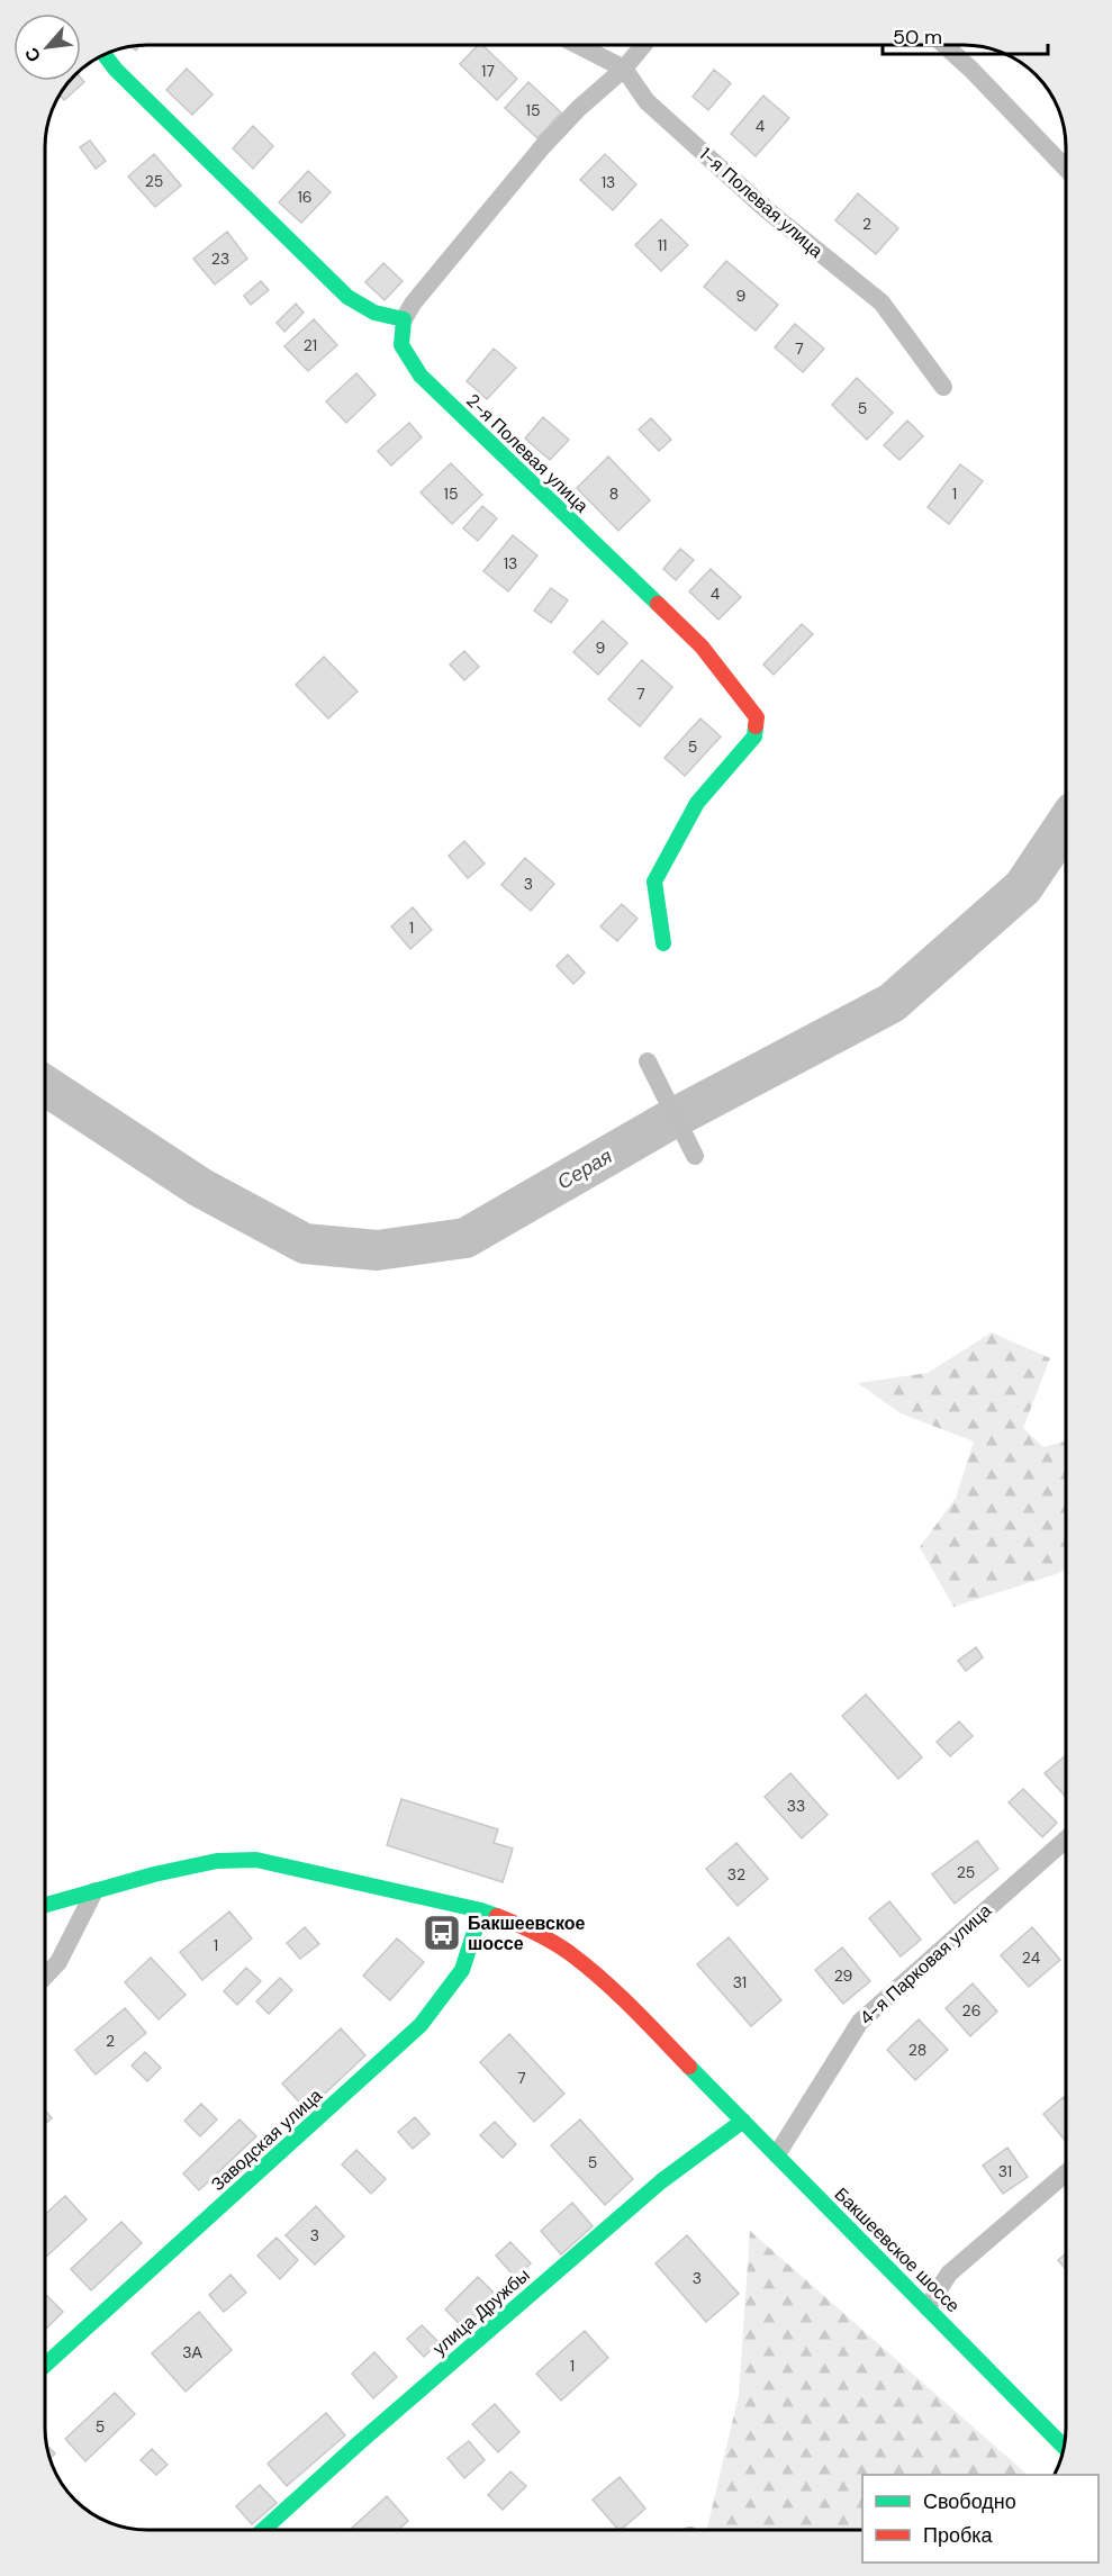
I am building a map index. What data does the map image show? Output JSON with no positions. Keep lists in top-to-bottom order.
{
  "streets": {
    "street": [
      "1-я Полевая улица",
      "2-я Полевая улица",
      "4-я Парковая улица",
      "Заводская улица",
      "Бакшеевское шоссе",
      "улица Дружбы"
    ]
  },
  "crossings": [
    ["4-я Парковая улица", "Бакшеевское шоссе"],
    ["Заводская улица", "Бакшеевское шоссе"],
    ["Бакшеевское шоссе", "улица Дружбы"]
  ],
  "water": ["Серая"],
  "places": {
    "bus stop": ["Бакшеевское шоссе"]
  },
  "house_numbers": [
    "17",
    "15",
    "4",
    "25",
    "13",
    "16",
    "2",
    "11",
    "23",
    "9",
    "21",
    "7",
    "5",
    "15",
    "8",
    "1",
    "13",
    "4",
    "9",
    "7",
    "5",
    "3",
    "1",
    "33",
    "25",
    "32",
    "1",
    "24",
    "29",
    "31",
    "26",
    "2",
    "28",
    "7",
    "5",
    "31",
    "3",
    "3",
    "3А",
    "1",
    "5"
  ],
  "legend": ["Свободно", "Пробка"],
  "scale_bar": "50 m",
  "north": "bottom left"
}
